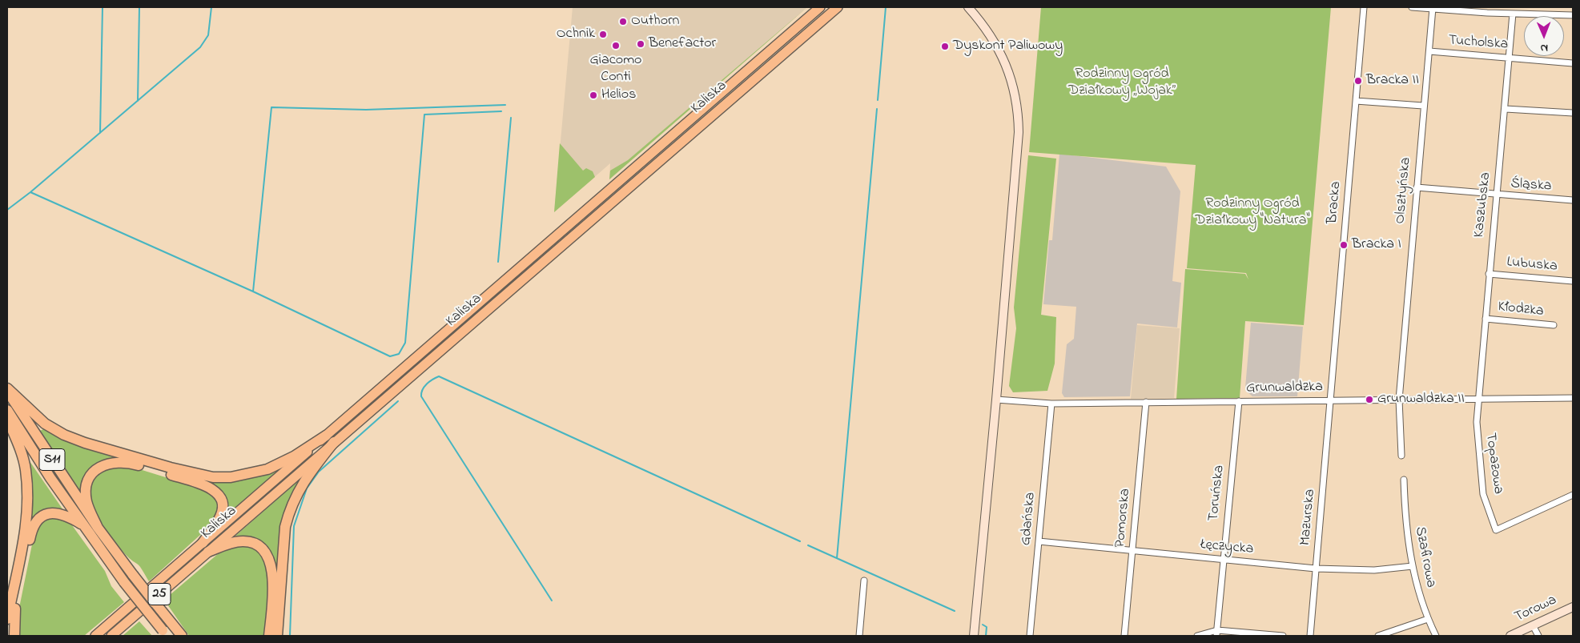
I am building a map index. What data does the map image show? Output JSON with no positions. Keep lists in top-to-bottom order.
{
  "streets": {
    "highway": ["S11"],
    "main road": ["Kaliska", "25"],
    "street": [
      "Tucholska",
      "Śląska",
      "Olsztyńska",
      "Bracka",
      "Kaszubska",
      "Lubuska",
      "Kłodzka",
      "Grunwaldzka",
      "Topazowa",
      "Toruńska",
      "Mazurska",
      "Pomorska",
      "Gdańska",
      "Łęczycka",
      "Szafirowa",
      "Torowa"
    ]
  },
  "crossings": [
    ["Tucholska", "Olsztyńska"],
    ["Tucholska", "Kaszubska"],
    ["Śląska", "Olsztyńska"],
    ["Śląska", "Kaszubska"],
    ["Olsztyńska", "Grunwaldzka"],
    ["Bracka", "Grunwaldzka"],
    ["Bracka", "Mazurska"],
    ["Kaszubska", "Lubuska"],
    ["Kaszubska", "Kłodzka"],
    ["Kaszubska", "Grunwaldzka"],
    ["Kaszubska", "Topazowa"],
    ["Grunwaldzka", "Topazowa"],
    ["Grunwaldzka", "Toruńska"],
    ["Grunwaldzka", "Mazurska"],
    ["Grunwaldzka", "Pomorska"],
    ["Grunwaldzka", "Gdańska"],
    ["Toruńska", "Łęczycka"],
    ["Mazurska", "Łęczycka"],
    ["Pomorska", "Łęczycka"],
    ["Gdańska", "Łęczycka"],
    ["Łęczycka", "Szafirowa"]
  ],
  "parks": ["Rodzinny Ogród Działkowy „Wojak”", "Rodzinny Ogród Działkowy \"Natura\""],
  "places": [
    "Outhorn",
    "Ochnik",
    "Benefactor",
    "Giacomo Conti",
    "Dyskont Paliwowy",
    "Bracka II",
    "Helios",
    "Bracka I",
    "Grunwaldzka II"
  ],
  "north": "bottom"
}
